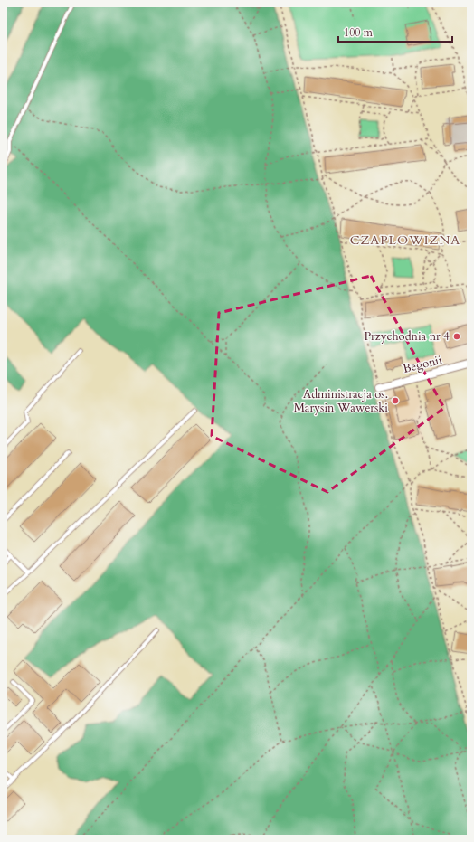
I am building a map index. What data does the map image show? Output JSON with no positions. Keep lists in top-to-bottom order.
{
  "streets": {
    "street": ["Begonii"]
  },
  "districts": ["CZAPLOWIZNA"],
  "places": ["Przychodnia nr 4", "Administracja os. Marysin Wawerski"],
  "scale_bar": "100 m"
}
